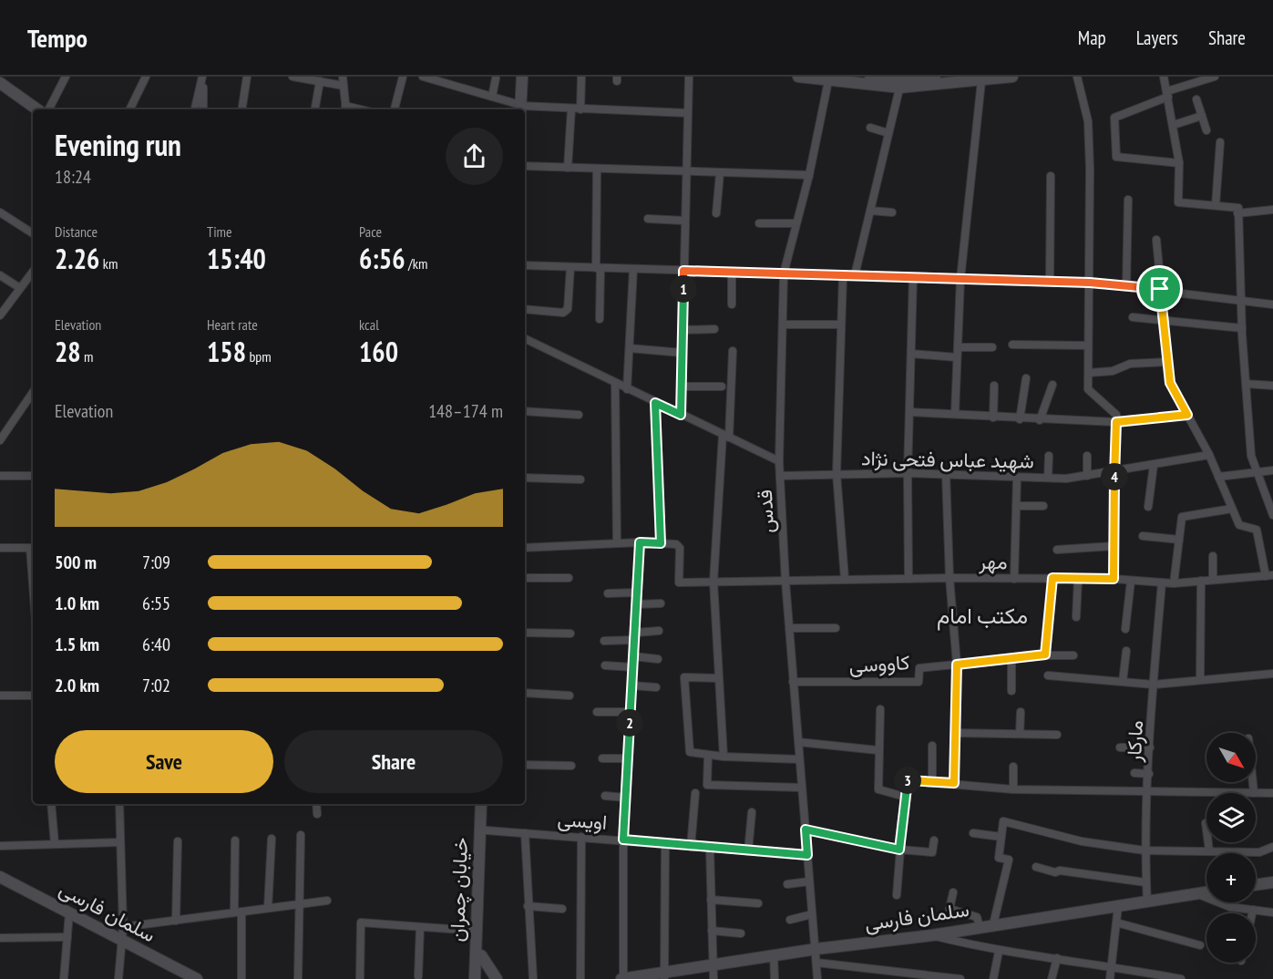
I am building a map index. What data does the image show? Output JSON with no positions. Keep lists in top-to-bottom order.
{
  "streets": {
    "main road": ["خیابان چمران", "سلمان فارسی"],
    "street": [
      "شهید عباس فتحی نژاد",
      "قدس",
      "مهر",
      "کاووسی",
      "مارکار",
      "اویسی"
    ]
  },
  "crossings": [
    ["شهید عباس فتحی نژاد", "قدس"],
    ["قدس", "مهر"],
    ["قدس", "کاووسی"],
    ["قدس", "اویسی"],
    ["قدس", "سلمان فارسی"],
    ["مهر", "مارکار"],
    ["مارکار", "سلمان فارسی"],
    ["اویسی", "خیابان چمران"]
  ],
  "districts": ["مکتب امام"],
  "north": "bottom right",
  "page": {
    "header": "Tempo",
    "nav": ["Map", "Layers", "Share"],
    "heading": ["Evening run", "18:24"],
    "stats": [
      ["Distance", "2.26 km"],
      ["Time", "15:40"],
      ["Pace", "6:56 /km"],
      ["Elevation", "28 m"],
      ["Heart rate", "158 bpm"],
      ["kcal", "160"]
    ],
    "pins": [
      "1",
      "4",
      "2",
      "3"
    ],
    "chart": ["Elevation", "148–174 m"],
    "list": [
      {
        "name": "500 m",
        "note": "7:09"
      },
      {
        "name": "1.0 km",
        "note": "6:55"
      },
      {
        "name": "1.5 km",
        "note": "6:40"
      },
      {
        "name": "2.0 km",
        "note": "7:02"
      }
    ],
    "buttons": ["Save", "Share"],
    "map_buttons": ["+", "−"]
  }
}
